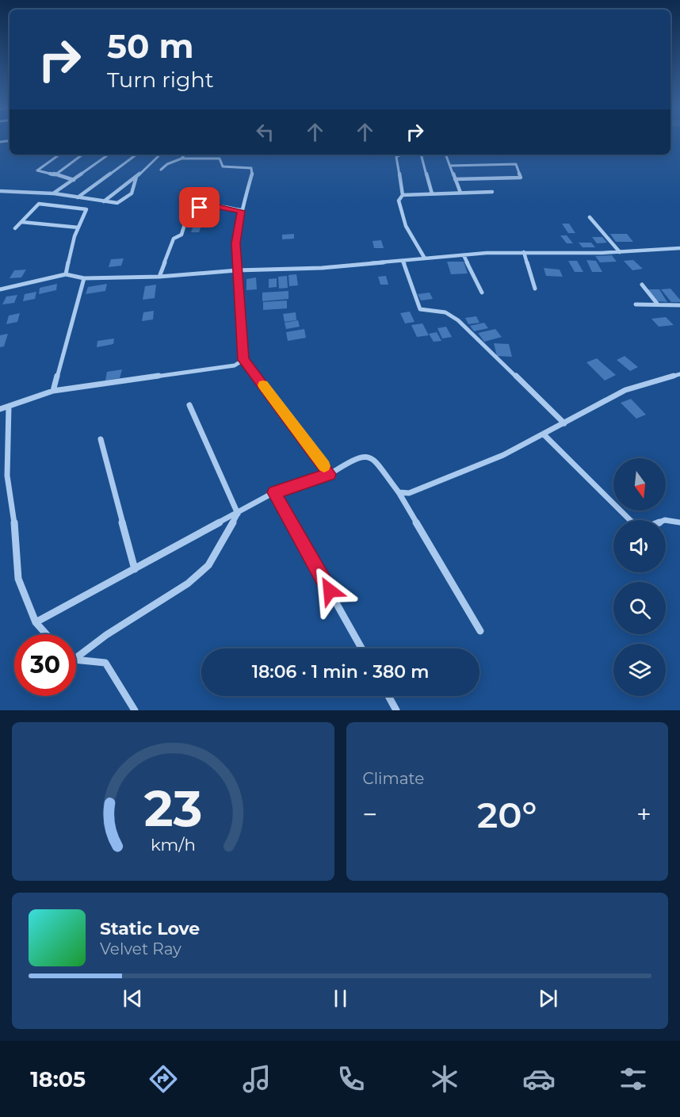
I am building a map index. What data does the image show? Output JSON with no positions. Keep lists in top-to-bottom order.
{
  "north": "bottom",
  "page": {
    "turn": ["50 m", "Turn right"],
    "limit": "30",
    "trip": "18:06 · 1 min · 380 m",
    "tile": "Climate",
    "heat": ["−", "20°", "+"],
    "song": ["Static Love", "Velvet Ray"],
    "tabs": "18:05",
    "gauge": ["23", "km/h"]
  }
}
